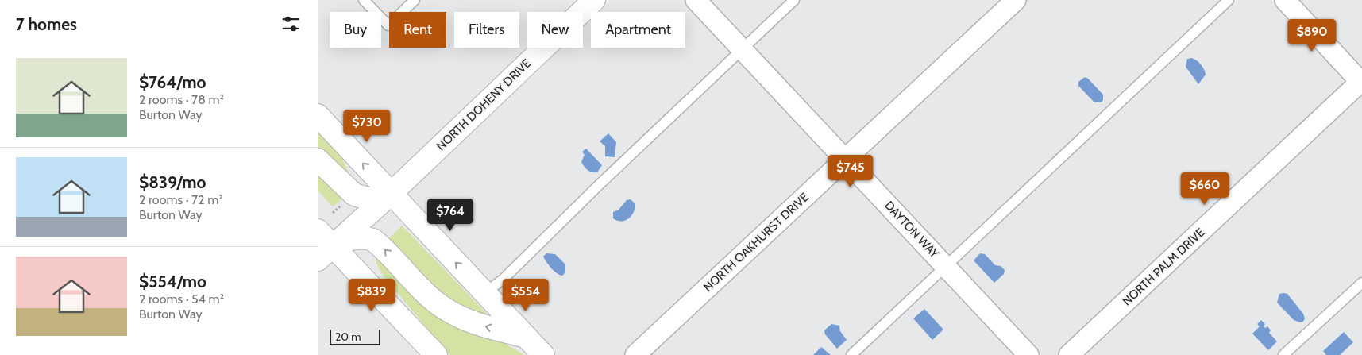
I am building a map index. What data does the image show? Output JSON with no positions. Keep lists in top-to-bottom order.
{
  "streets": {
    "main road": ["NORTH DOHENY DRIVE"],
    "street": ["DAYTON WAY", "NORTH OAKHURST DRIVE", "NORTH PALM DRIVE"]
  },
  "crossings": [
    ["DAYTON WAY", "NORTH OAKHURST DRIVE"]
  ],
  "scale_bar": "20 m",
  "page": {
    "heading": "7 homes",
    "chip": [
      "Buy",
      "Rent",
      "Filters",
      "New",
      "Apartment"
    ],
    "price": [
      "$890",
      "$730",
      "$745",
      "$660",
      "$764",
      "$839",
      "$554"
    ],
    "list": [
      {
        "name": "$764/mo",
        "note": "2 rooms · 78 m² · Burton Way"
      },
      {
        "name": "$839/mo",
        "note": "2 rooms · 72 m² · Burton Way"
      },
      {
        "name": "$554/mo",
        "note": "2 rooms · 54 m² · Burton Way"
      }
    ],
    "scale": "20 m"
  }
}
